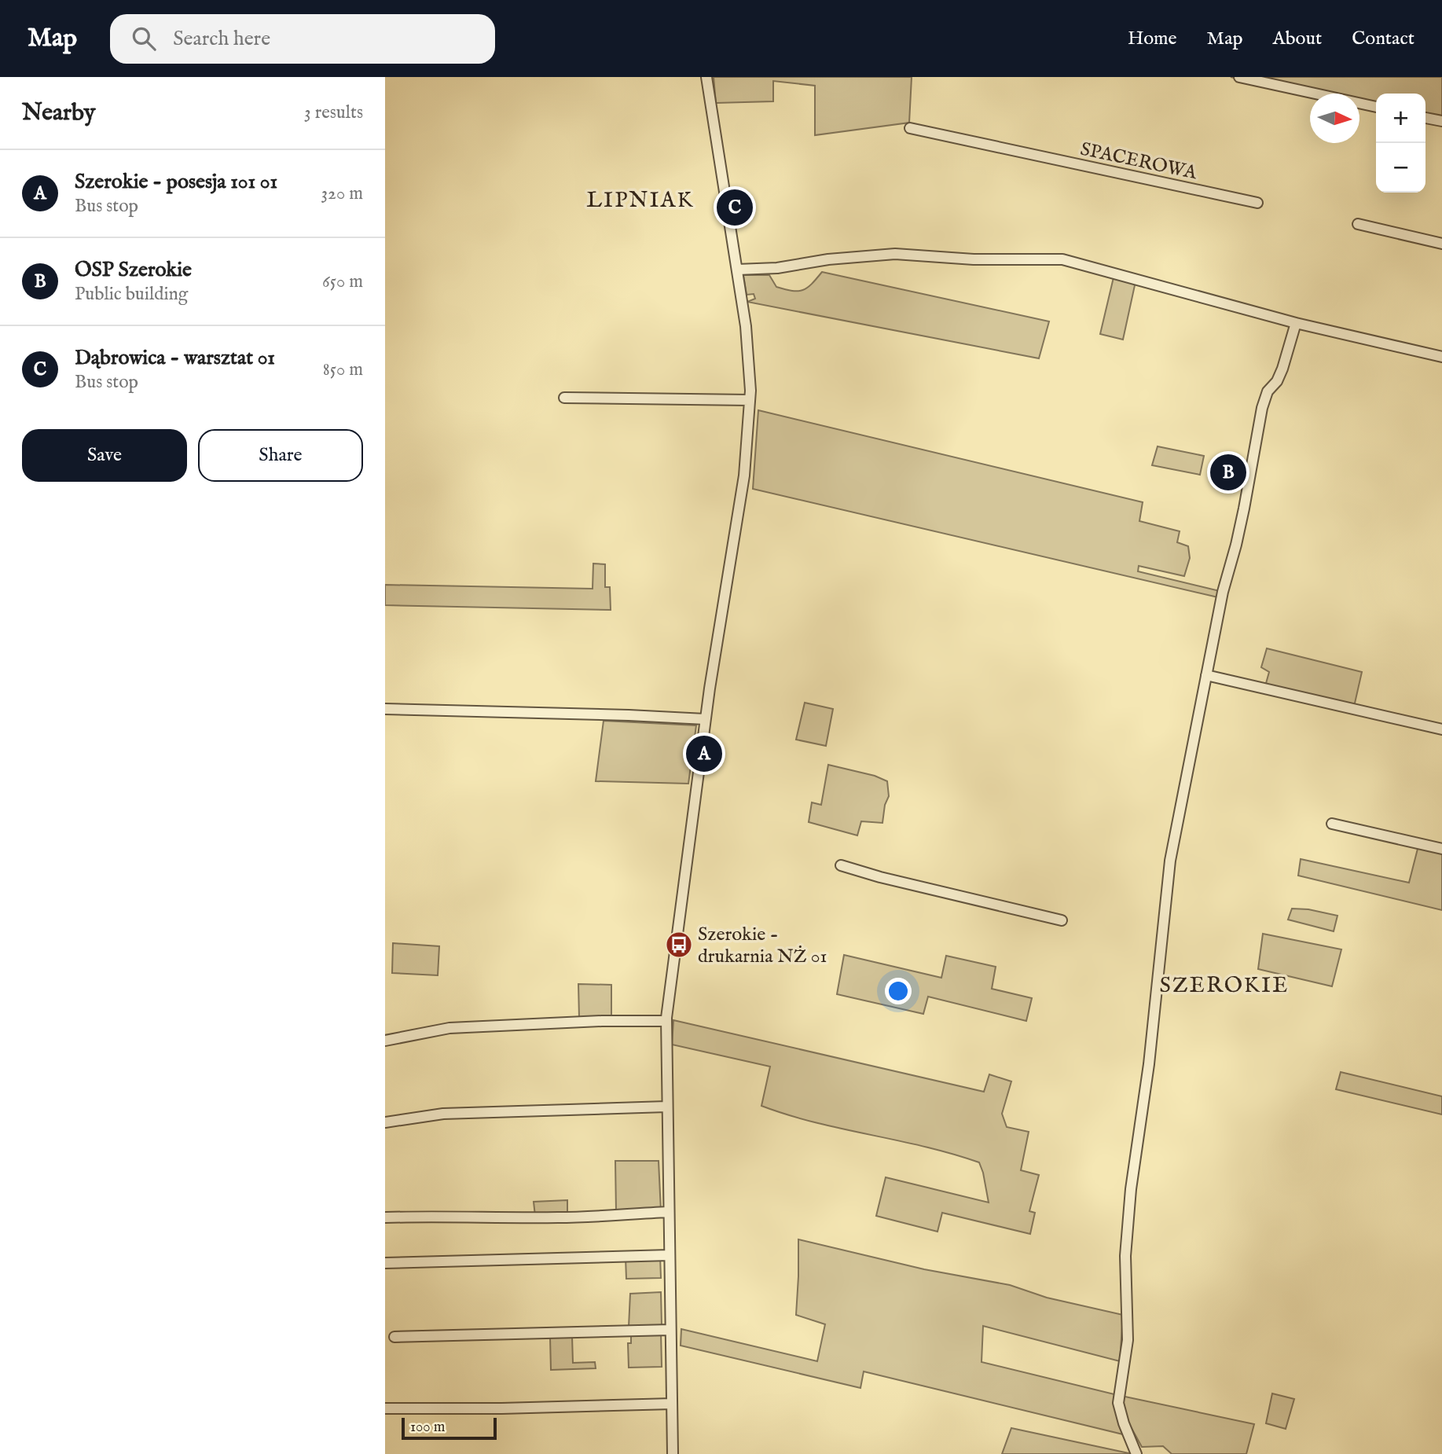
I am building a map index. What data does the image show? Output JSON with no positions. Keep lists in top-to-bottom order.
{
  "streets": {
    "street": ["SPACEROWA"]
  },
  "districts": ["LIPNIAK", "SZEROKIE"],
  "places": {
    "bus stop": ["Szerokie - drukarnia NŻ 01"]
  },
  "scale_bar": "100 m",
  "north": "right",
  "page": {
    "header": "Map",
    "search": "Search here",
    "nav": [
      "Home",
      "Map",
      "About",
      "Contact"
    ],
    "heading": ["Nearby", "3 results"],
    "map_buttons": ["+", "−"],
    "list": [
      {
        "mark": "A",
        "name": "Szerokie - posesja 101 01",
        "note": "Bus stop",
        "value": "320 m"
      },
      {
        "mark": "B",
        "name": "OSP Szerokie",
        "note": "Public building",
        "value": "650 m"
      },
      {
        "mark": "C",
        "name": "Dąbrowica - warsztat 01",
        "note": "Bus stop",
        "value": "850 m"
      }
    ],
    "pins": ["C", "B", "A"],
    "buttons": ["Save", "Share"],
    "scale": "100 m"
  }
}
